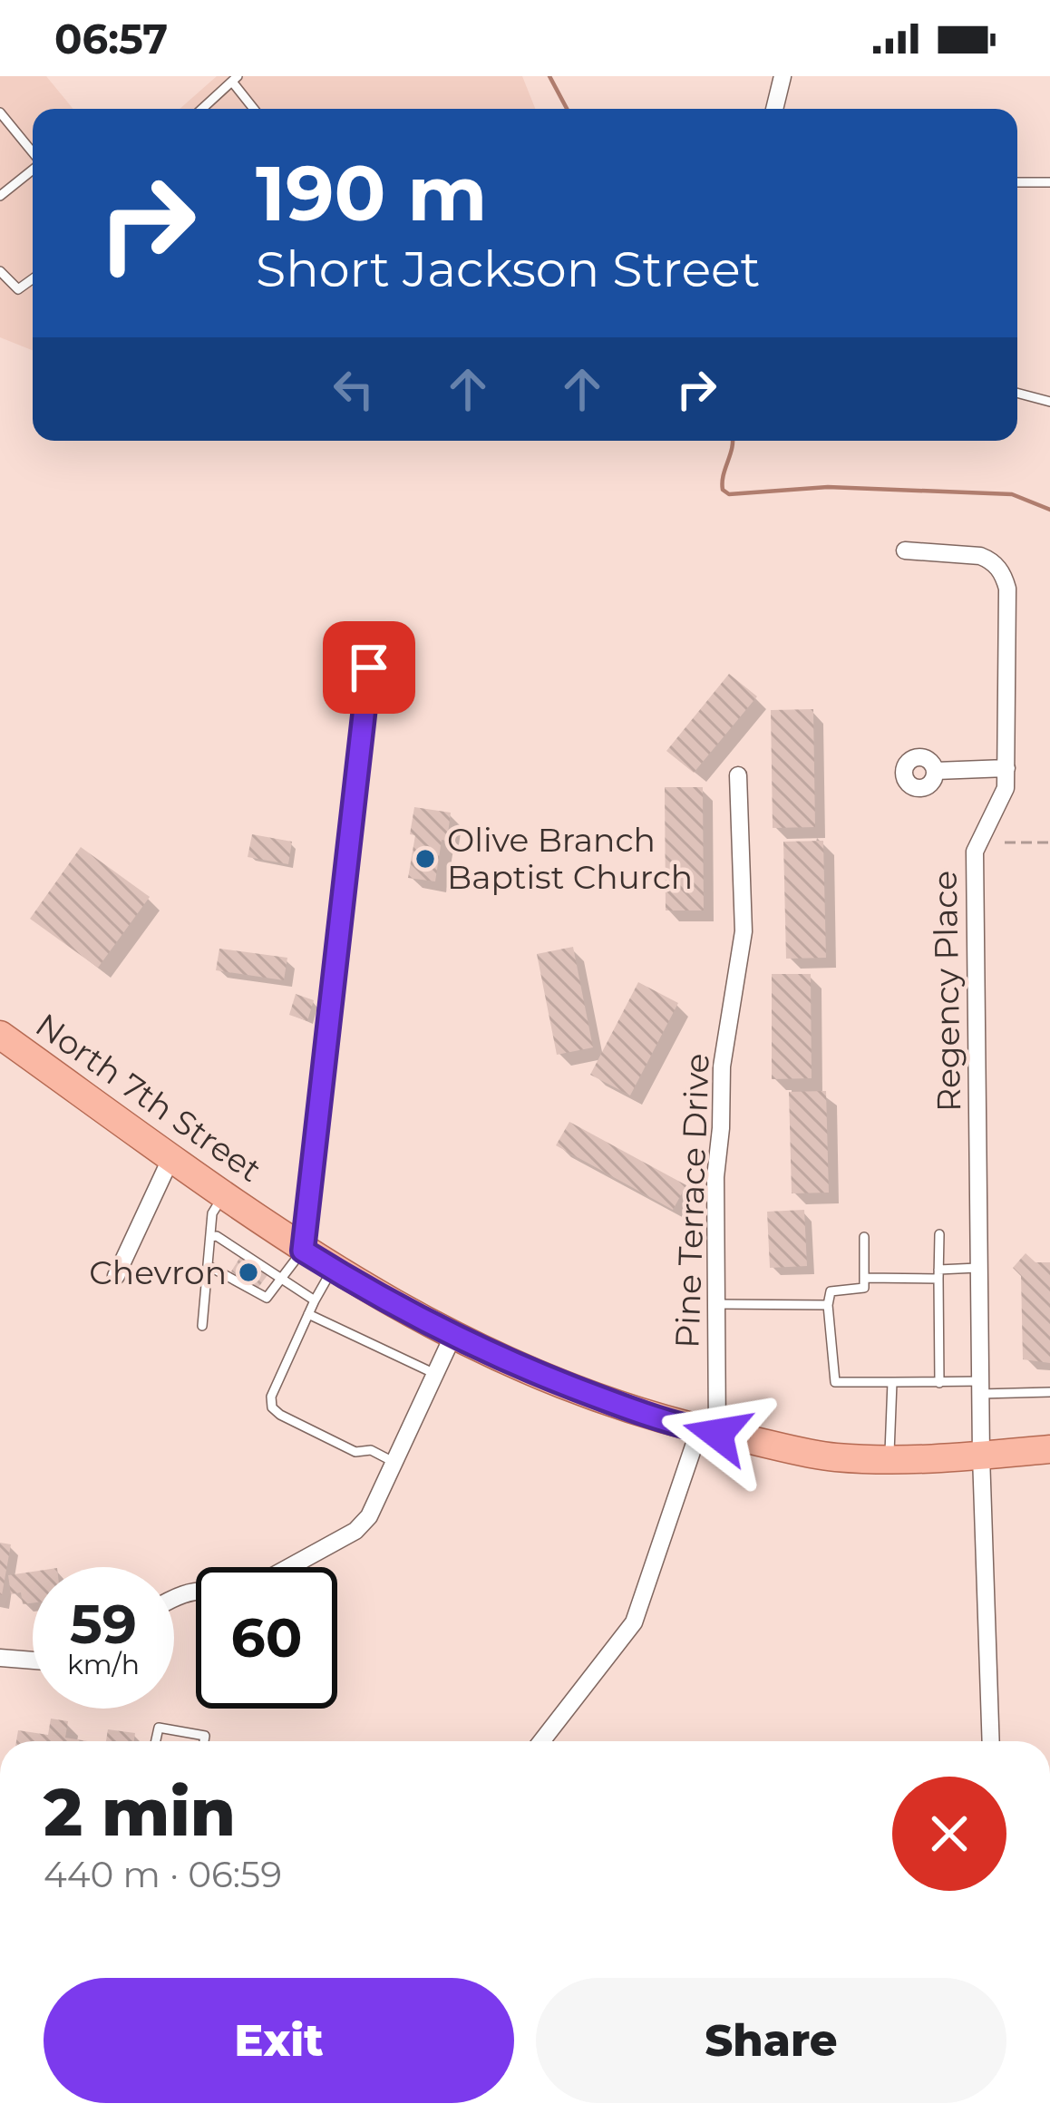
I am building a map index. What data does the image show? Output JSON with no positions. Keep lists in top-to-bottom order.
{
  "streets": {
    "main road": ["North 7th Street"],
    "street": ["Regency Place", "Pine Terrace Drive"]
  },
  "crossings": [
    ["Regency Place", "North 7th Street"],
    ["North 7th Street", "Pine Terrace Drive"]
  ],
  "places": ["Olive Branch Baptist Church", "Chevron"],
  "page": {
    "status": "06:57",
    "turn": ["190 m", "Short Jackson Street"],
    "speed": "59 km/h",
    "limit": "60",
    "heading": ["2 min", "440 m · 06:59"],
    "buttons": ["Exit", "Share"]
  }
}
